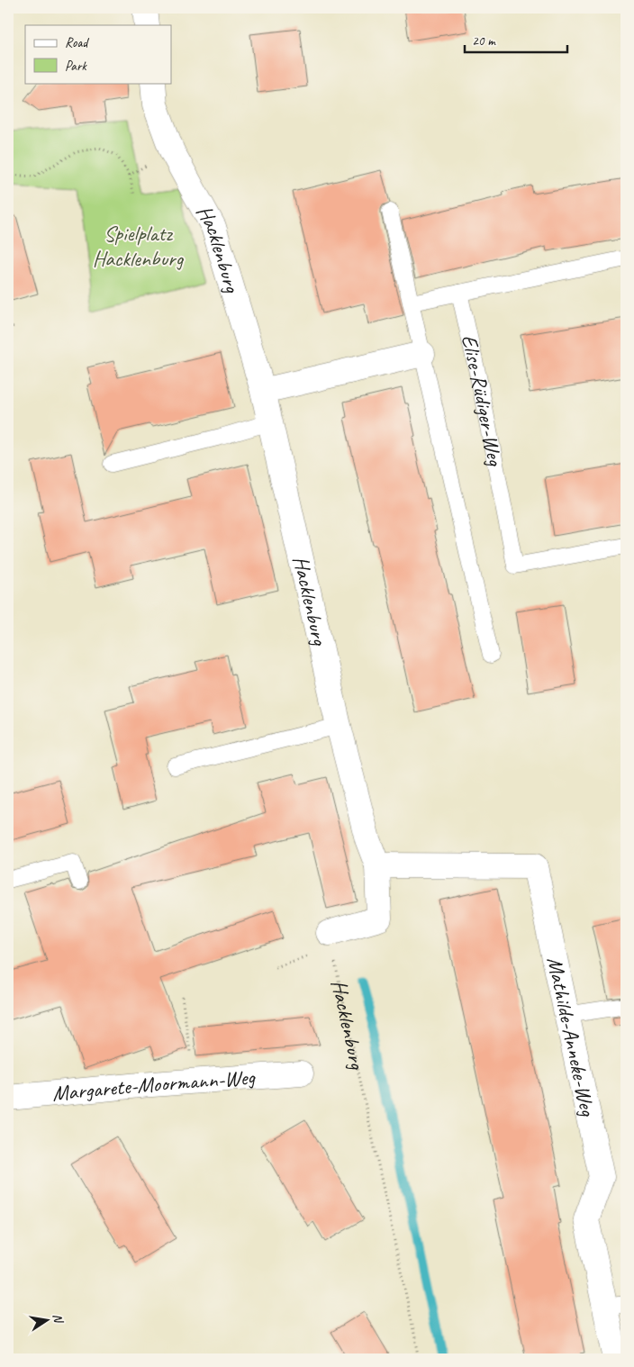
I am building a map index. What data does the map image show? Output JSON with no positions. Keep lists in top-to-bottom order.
{
  "streets": {
    "street": ["Hacklenburg", "Mathilde-Anneke-Weg", "Margarete-Moormann-Weg"],
    "lane": ["Elise-Rüdiger-Weg"]
  },
  "crossings": [
    ["Hacklenburg", "Mathilde-Anneke-Weg"]
  ],
  "parks": ["Spielplatz Hacklenburg"],
  "legend": ["Road", "Park"],
  "scale_bar": "20 m",
  "north": "right"
}
